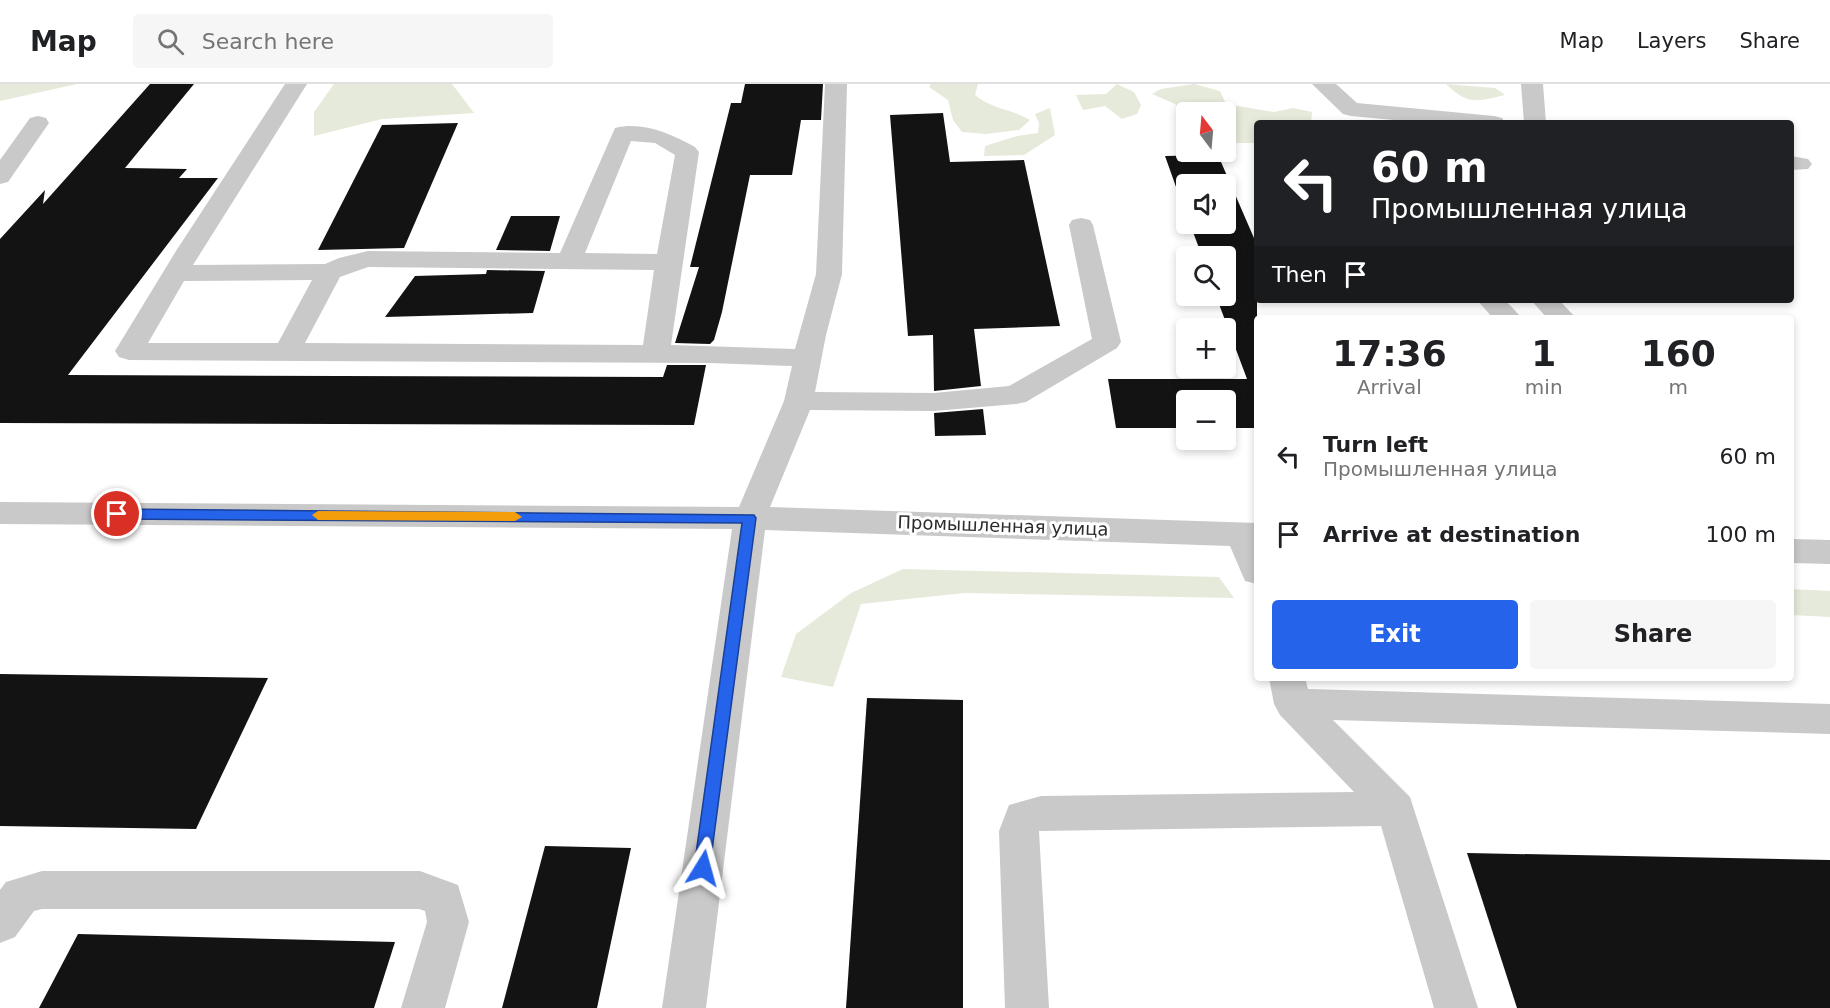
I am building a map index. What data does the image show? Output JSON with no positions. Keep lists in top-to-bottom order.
{
  "streets": {
    "street": ["Промышленная улица"]
  },
  "north": "top",
  "page": {
    "header": "Map",
    "search": "Search here",
    "nav": ["Map", "Layers", "Share"],
    "map_buttons": ["+", "−"],
    "turn": ["60 m", "Промышленная улица"],
    "then": "Then",
    "eta": [
      "17:36",
      "Arrival",
      "1",
      "min",
      "160",
      "m"
    ],
    "list": [
      {
        "name": "Turn left",
        "note": "Промышленная улица",
        "value": "60 m"
      },
      {
        "name": "Arrive at destination",
        "value": "100 m"
      }
    ],
    "buttons": ["Exit", "Share"]
  }
}
